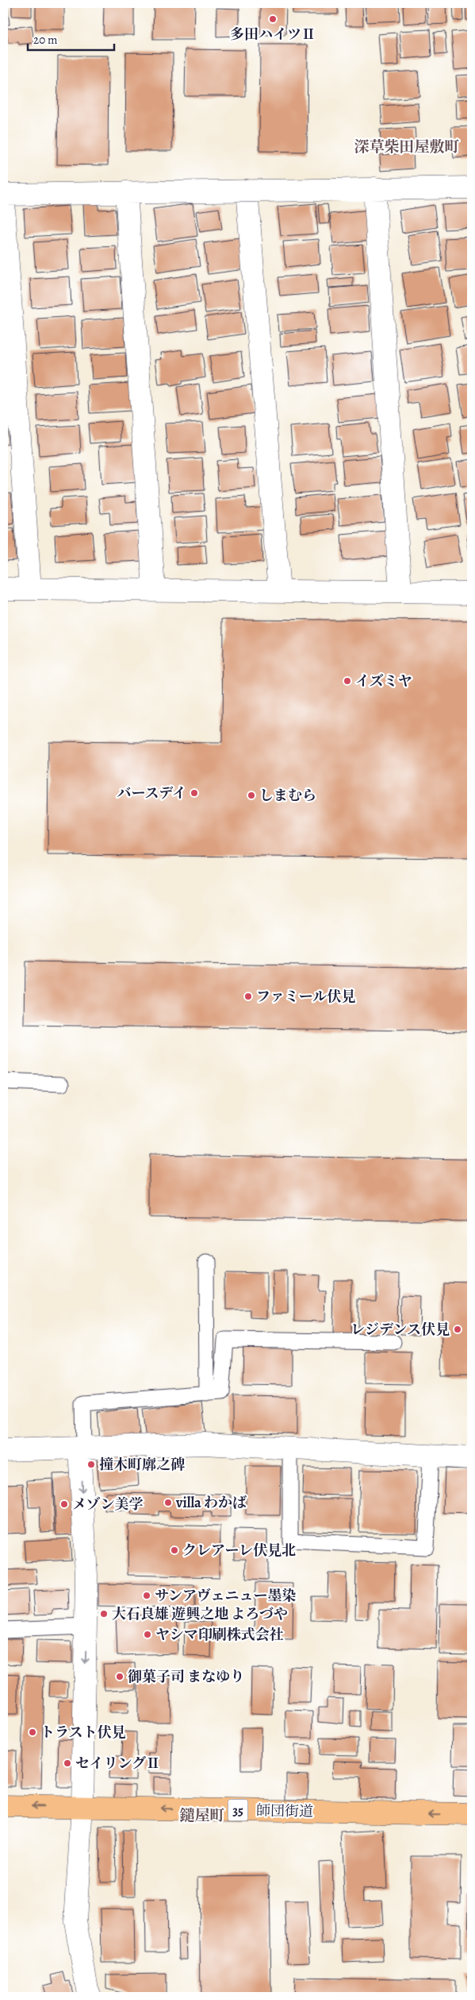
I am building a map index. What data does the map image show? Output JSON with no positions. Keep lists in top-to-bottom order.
{
  "streets": {
    "main road": ["35", "師団街道"]
  },
  "one_way": ["師団街道"],
  "districts": ["深草柴田屋敷町", "鑓屋町"],
  "places": [
    "多田ハイツⅡ",
    "イズミヤ",
    "バースデイ",
    "しまむら",
    "ファミール伏見",
    "レジデンス伏見",
    "撞木町廓之碑",
    "villa わかば",
    "メゾン美学",
    "クレアーレ伏見北",
    "サンアヴェニュー墨染",
    "大石良雄 遊興之地 よろづや",
    "ヤシマ印刷株式会社",
    "御菓子司 まなゆり",
    "トラスト伏見",
    "セイリングⅡ"
  ],
  "scale_bar": "20 m"
}
